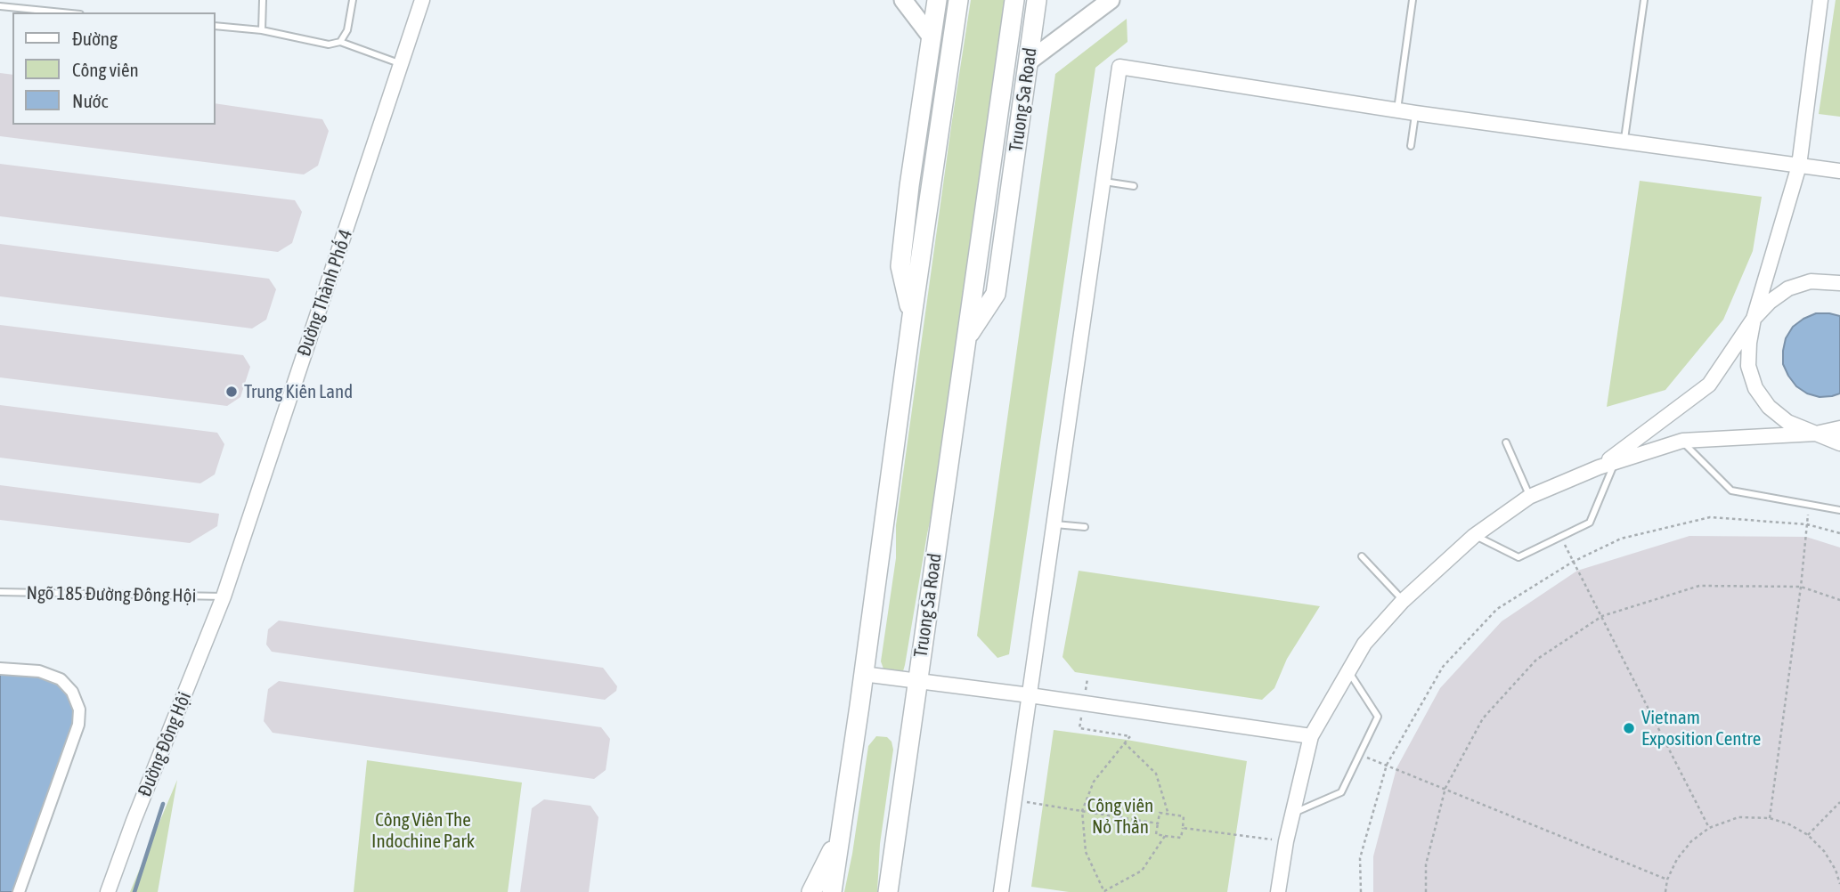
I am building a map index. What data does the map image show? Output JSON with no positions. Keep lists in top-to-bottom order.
{
  "streets": {
    "highway": ["Truong Sa Road"],
    "street": ["Đường Thành Phố 4", "Đường Đông Hội"],
    "lane": ["Ngõ 185 Đường Đông Hội"]
  },
  "crossings": [
    ["Đường Thành Phố 4", "Ngõ 185 Đường Đông Hội"],
    ["Đường Thành Phố 4", "Đường Đông Hội"],
    ["Ngõ 185 Đường Đông Hội", "Đường Đông Hội"]
  ],
  "parks": ["Công viên Nỏ Thần", "Công Viên The Indochine Park"],
  "places": ["Trung Kiên Land", "Vietnam Exposition Centre"],
  "legend": ["Đường", "Công viên", "Nước"]
}
